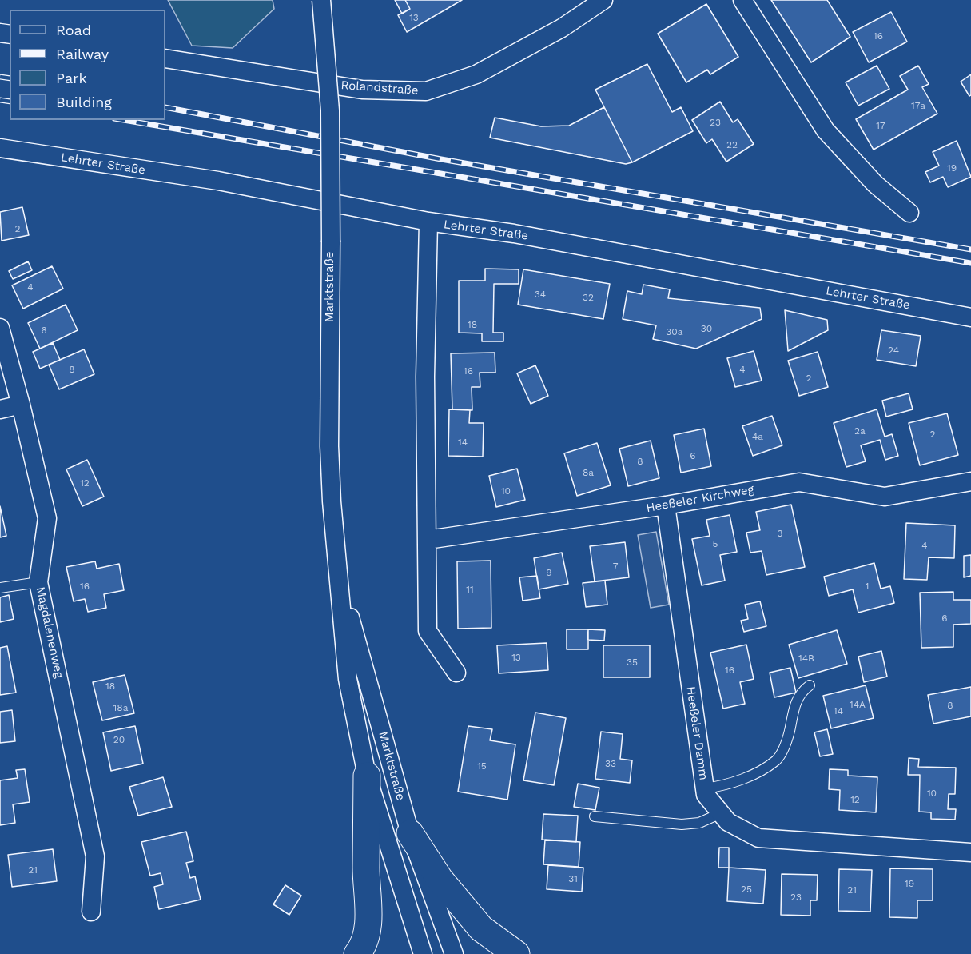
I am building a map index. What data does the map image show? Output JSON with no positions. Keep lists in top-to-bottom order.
{
  "streets": {
    "street": [
      "Rolandstraße",
      "Lehrter Straße",
      "Marktstraße",
      "Heeßeler Kirchweg",
      "Magdalenenweg",
      "Heeßeler Damm"
    ]
  },
  "crossings": [
    ["Heeßeler Kirchweg", "Heeßeler Damm"]
  ],
  "house_numbers": [
    "13",
    "16",
    "17a",
    "23",
    "17",
    "22",
    "19",
    "2",
    "4",
    "34",
    "32",
    "18",
    "30",
    "6",
    "30a",
    "24",
    "8",
    "4",
    "16",
    "2",
    "2a",
    "2",
    "4a",
    "14",
    "6",
    "8",
    "8a",
    "12",
    "10",
    "3",
    "5",
    "4",
    "7",
    "9",
    "16",
    "1",
    "11",
    "6",
    "13",
    "14B",
    "35",
    "16",
    "18",
    "14A",
    "8",
    "18a",
    "14",
    "20",
    "33",
    "15",
    "10",
    "12",
    "21",
    "31",
    "19",
    "25",
    "21",
    "23"
  ],
  "legend": [
    "Road",
    "Railway",
    "Park",
    "Building"
  ]
}
